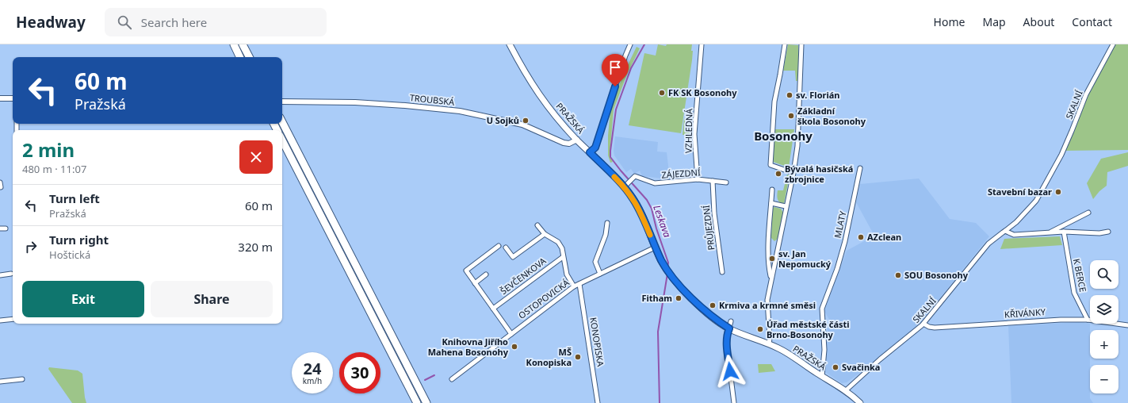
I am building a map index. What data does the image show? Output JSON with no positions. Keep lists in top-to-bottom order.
{
  "streets": {
    "main road": ["PRAŽSKÁ"],
    "street": [
      "TROUBSKÁ",
      "SKALNÍ",
      "VZHLEDNÁ",
      "ZÁJEZDNÍ",
      "MLATY",
      "PRŮJEZDNÍ",
      "K BERCE",
      "ŠEVČENKOVA",
      "OSTOPOVICKÁ",
      "KŘIVÁNKY",
      "KONOPISKA"
    ]
  },
  "crossings": [
    ["TROUBSKÁ", "PRAŽSKÁ"],
    ["SKALNÍ", "PRAŽSKÁ"],
    ["SKALNÍ", "KŘIVÁNKY"],
    ["PRAŽSKÁ", "ZÁJEZDNÍ"],
    ["PRAŽSKÁ", "MLATY"],
    ["PRAŽSKÁ", "OSTOPOVICKÁ"],
    ["VZHLEDNÁ", "ZÁJEZDNÍ"],
    ["ZÁJEZDNÍ", "PRŮJEZDNÍ"],
    ["K BERCE", "KŘIVÁNKY"],
    ["OSTOPOVICKÁ", "KONOPISKA"]
  ],
  "districts": ["Bosonohy"],
  "water": ["Leskava"],
  "places": [
    "FK SK Bosonohy",
    "sv. Florián",
    "Základní škola Bosonohy",
    "U Sojků",
    "Bývalá hasičská zbrojnice",
    "Stavební bazar",
    "AZclean",
    "sv. Jan Nepomucký",
    "SOU Bosonohy",
    "Fitham",
    "Krmiva a krmné směsi",
    "Úřad městské části Brno-Bosonohy",
    "Knihovna Jiřího Mahena Bosonohy",
    "MŠ Konopiska",
    "Svačinka"
  ],
  "page": {
    "header": "Headway",
    "search": "Search here",
    "nav": [
      "Home",
      "Map",
      "About",
      "Contact"
    ],
    "turn": ["60 m", "Pražská"],
    "heading": ["2 min", "480 m · 11:07"],
    "list": [
      {
        "name": "Turn left",
        "note": "Pražská",
        "value": "60 m"
      },
      {
        "name": "Turn right",
        "note": "Hoštická",
        "value": "320 m"
      }
    ],
    "map_buttons": ["+", "−"],
    "buttons": ["Exit", "Share"],
    "speed": "24 km/h",
    "limit": "30"
  }
}
